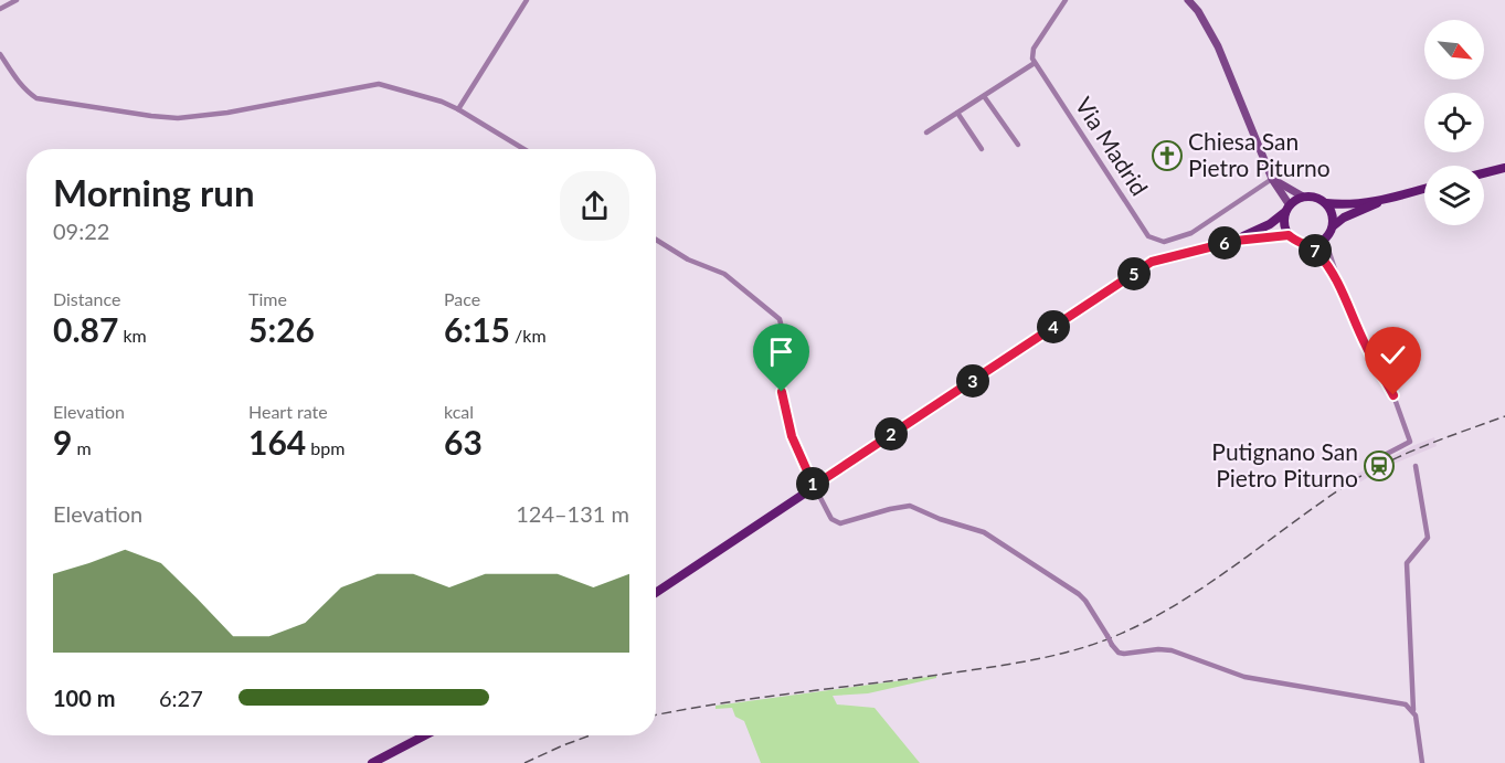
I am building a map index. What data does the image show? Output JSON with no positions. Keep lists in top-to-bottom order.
{
  "streets": {
    "street": ["Via Madrid"]
  },
  "places": {
    "church": ["Chiesa San Pietro Piturno"],
    "station": ["Putignano San Pietro Piturno"]
  },
  "north": "bottom right",
  "page": {
    "heading": ["Morning run", "09:22"],
    "pins": [
      "6",
      "7",
      "5",
      "4",
      "3",
      "2",
      "1"
    ],
    "stats": [
      ["Distance", "0.87 km"],
      ["Time", "5:26"],
      ["Pace", "6:15 /km"],
      ["Elevation", "9 m"],
      ["Heart rate", "164 bpm"],
      ["kcal", "63"]
    ],
    "chart": ["Elevation", "124–131 m"],
    "list": [
      {
        "name": "100 m",
        "note": "6:27"
      }
    ]
  }
}
